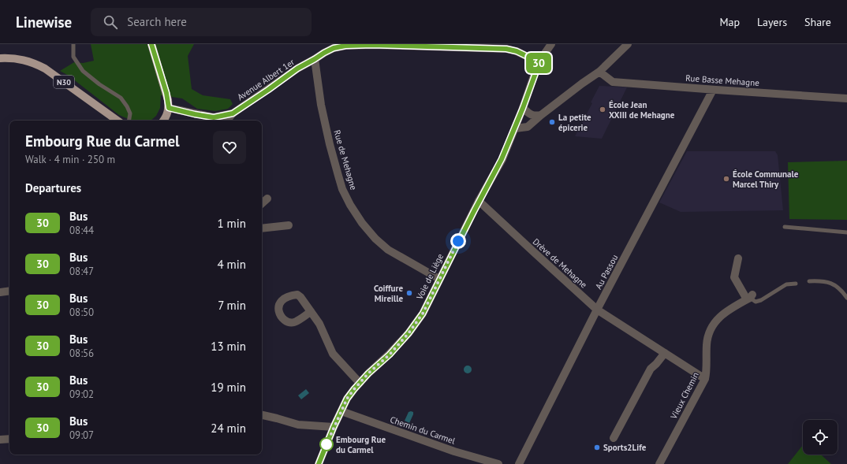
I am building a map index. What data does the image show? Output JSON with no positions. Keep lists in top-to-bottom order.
{
  "streets": {
    "main road": ["N30"],
    "street": [
      "Avenue Albert 1er",
      "Rue Basse Mehagne",
      "Rue de Mehagne",
      "Drève de Mehagne",
      "Au Passou",
      "Voie de Liège",
      "Vieux Chemin",
      "Chemin du Carmel"
    ]
  },
  "crossings": [
    ["Avenue Albert 1er", "Rue de Mehagne"],
    ["Avenue Albert 1er", "Voie de Liège"],
    ["Rue Basse Mehagne", "Au Passou"],
    ["Rue de Mehagne", "Voie de Liège"],
    ["Drève de Mehagne", "Au Passou"],
    ["Drève de Mehagne", "Voie de Liège"],
    ["Drève de Mehagne", "Vieux Chemin"],
    ["Voie de Liège", "Chemin du Carmel"]
  ],
  "places": [
    "École Jean XXIII de Mehagne",
    "La petite épicerie",
    "École Communale Marcel Thiry",
    "Coiffure Mireille",
    "Embourg Rue du Carmel",
    "Sports2Life"
  ],
  "lines": ["bus line 30"],
  "page": {
    "header": "Linewise",
    "search": "Search here",
    "nav": ["Map", "Layers", "Share"],
    "on_map": "30",
    "heading": [
      ["Embourg Rue du Carmel", "Walk · 4 min · 250 m"],
      "Departures"
    ],
    "list": [
      {
        "mark": "30",
        "name": "Bus",
        "note": "08:44",
        "value": "1 min"
      },
      {
        "mark": "30",
        "name": "Bus",
        "note": "08:47",
        "value": "4 min"
      },
      {
        "mark": "30",
        "name": "Bus",
        "note": "08:50",
        "value": "7 min"
      },
      {
        "mark": "30",
        "name": "Bus",
        "note": "08:56",
        "value": "13 min"
      },
      {
        "mark": "30",
        "name": "Bus",
        "note": "09:02",
        "value": "19 min"
      },
      {
        "mark": "30",
        "name": "Bus",
        "note": "09:07",
        "value": "24 min"
      }
    ]
  }
}
